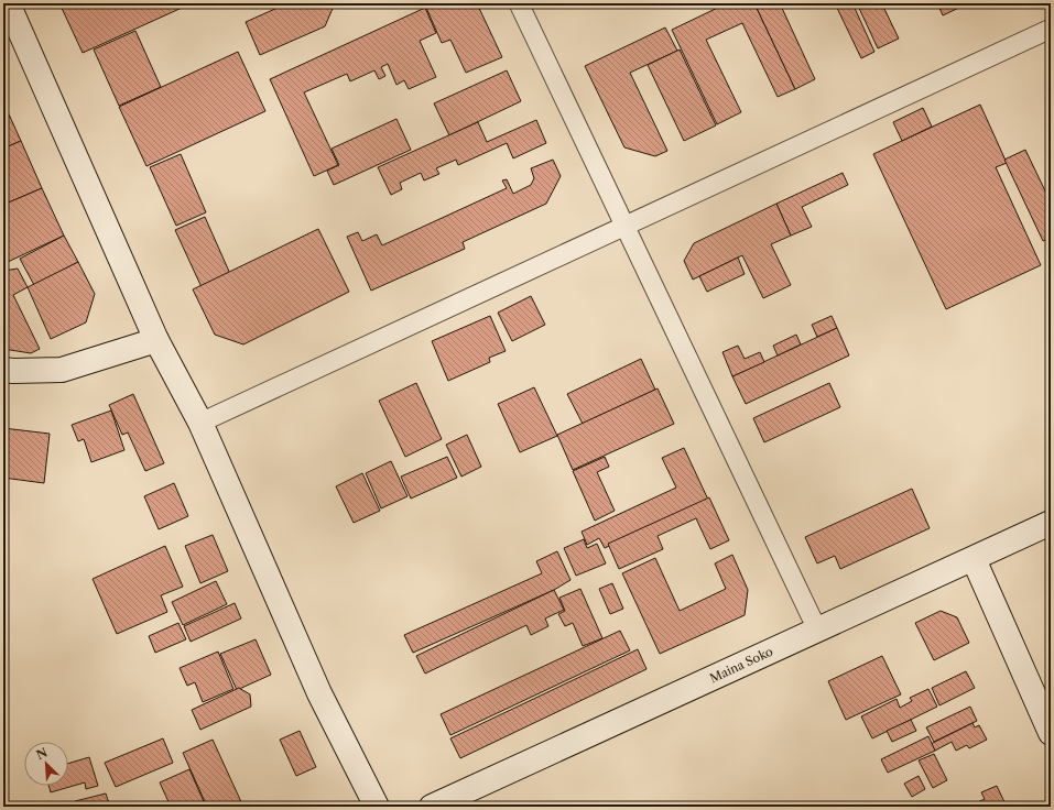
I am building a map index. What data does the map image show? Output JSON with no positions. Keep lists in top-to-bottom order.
{
  "streets": {
    "street": ["Maina Soko"]
  },
  "north": "top left"
}
